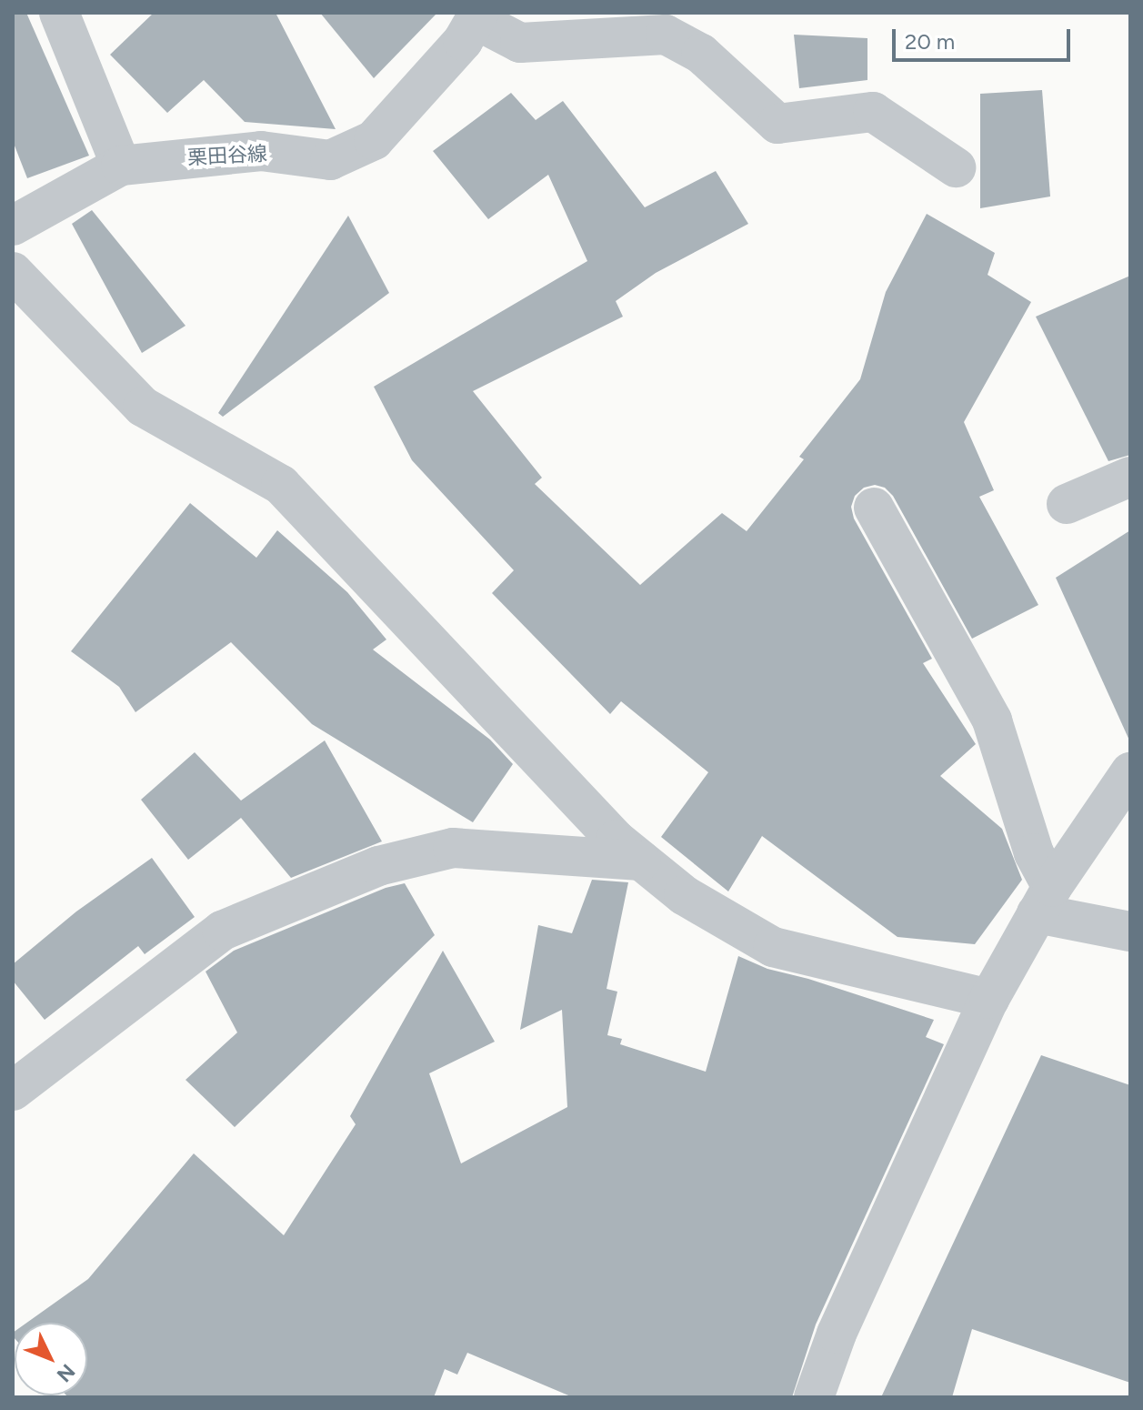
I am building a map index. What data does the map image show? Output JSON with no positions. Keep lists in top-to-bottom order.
{
  "streets": {
    "street": ["栗田谷線"]
  },
  "scale_bar": "20 m",
  "north": "bottom right"
}
